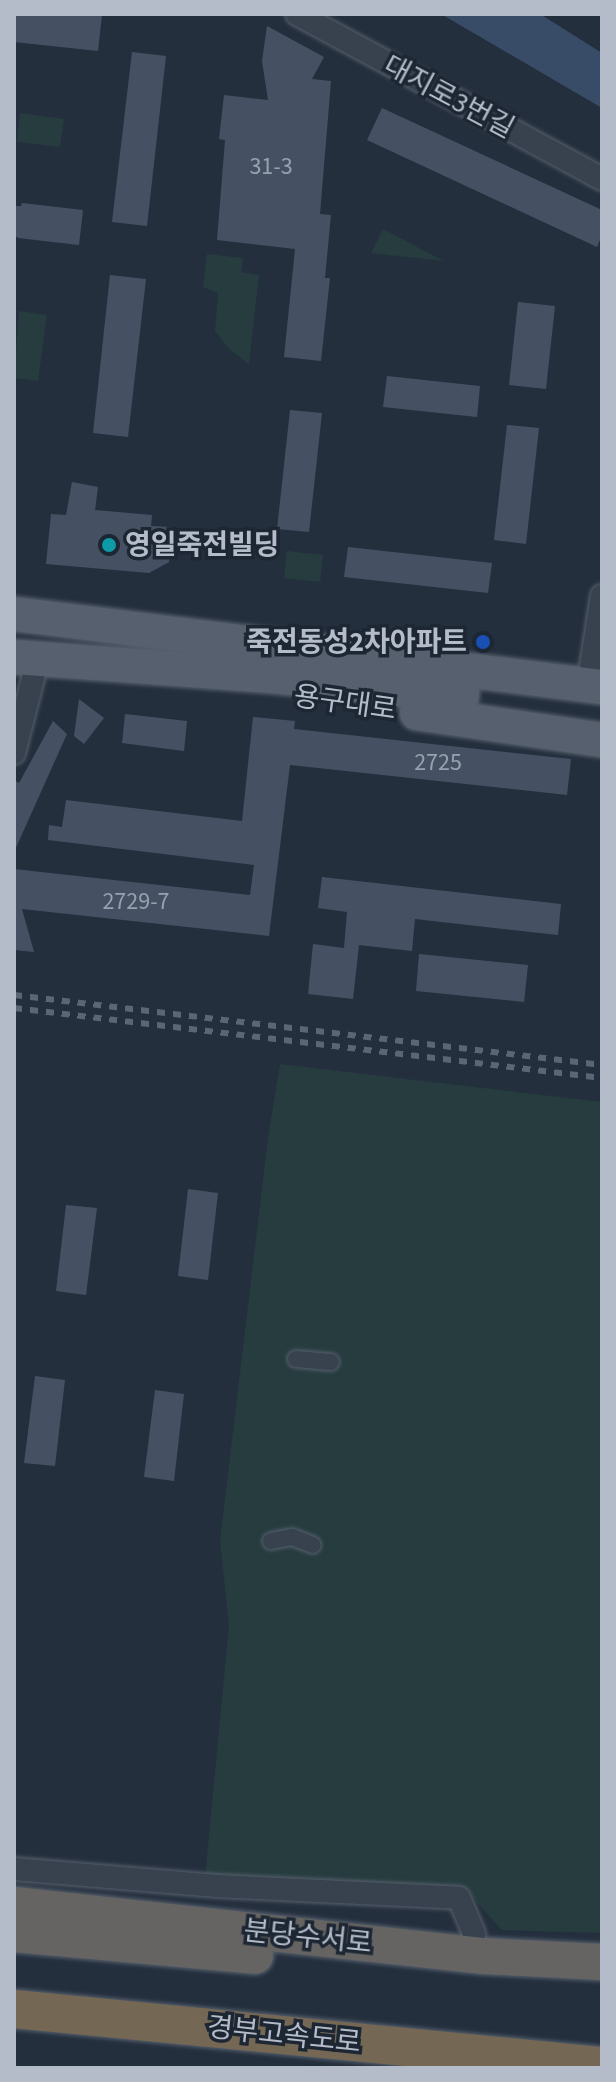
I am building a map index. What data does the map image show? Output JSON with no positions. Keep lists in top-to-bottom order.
{
  "streets": {
    "highway": ["분당수서로", "경부고속도로"],
    "main road": ["용구대로"],
    "street": ["대지로3번길"]
  },
  "places": ["영일죽전빌딩", "죽전동성2차아파트"],
  "house_numbers": ["31-3", "2725", "2729-7"]
}
